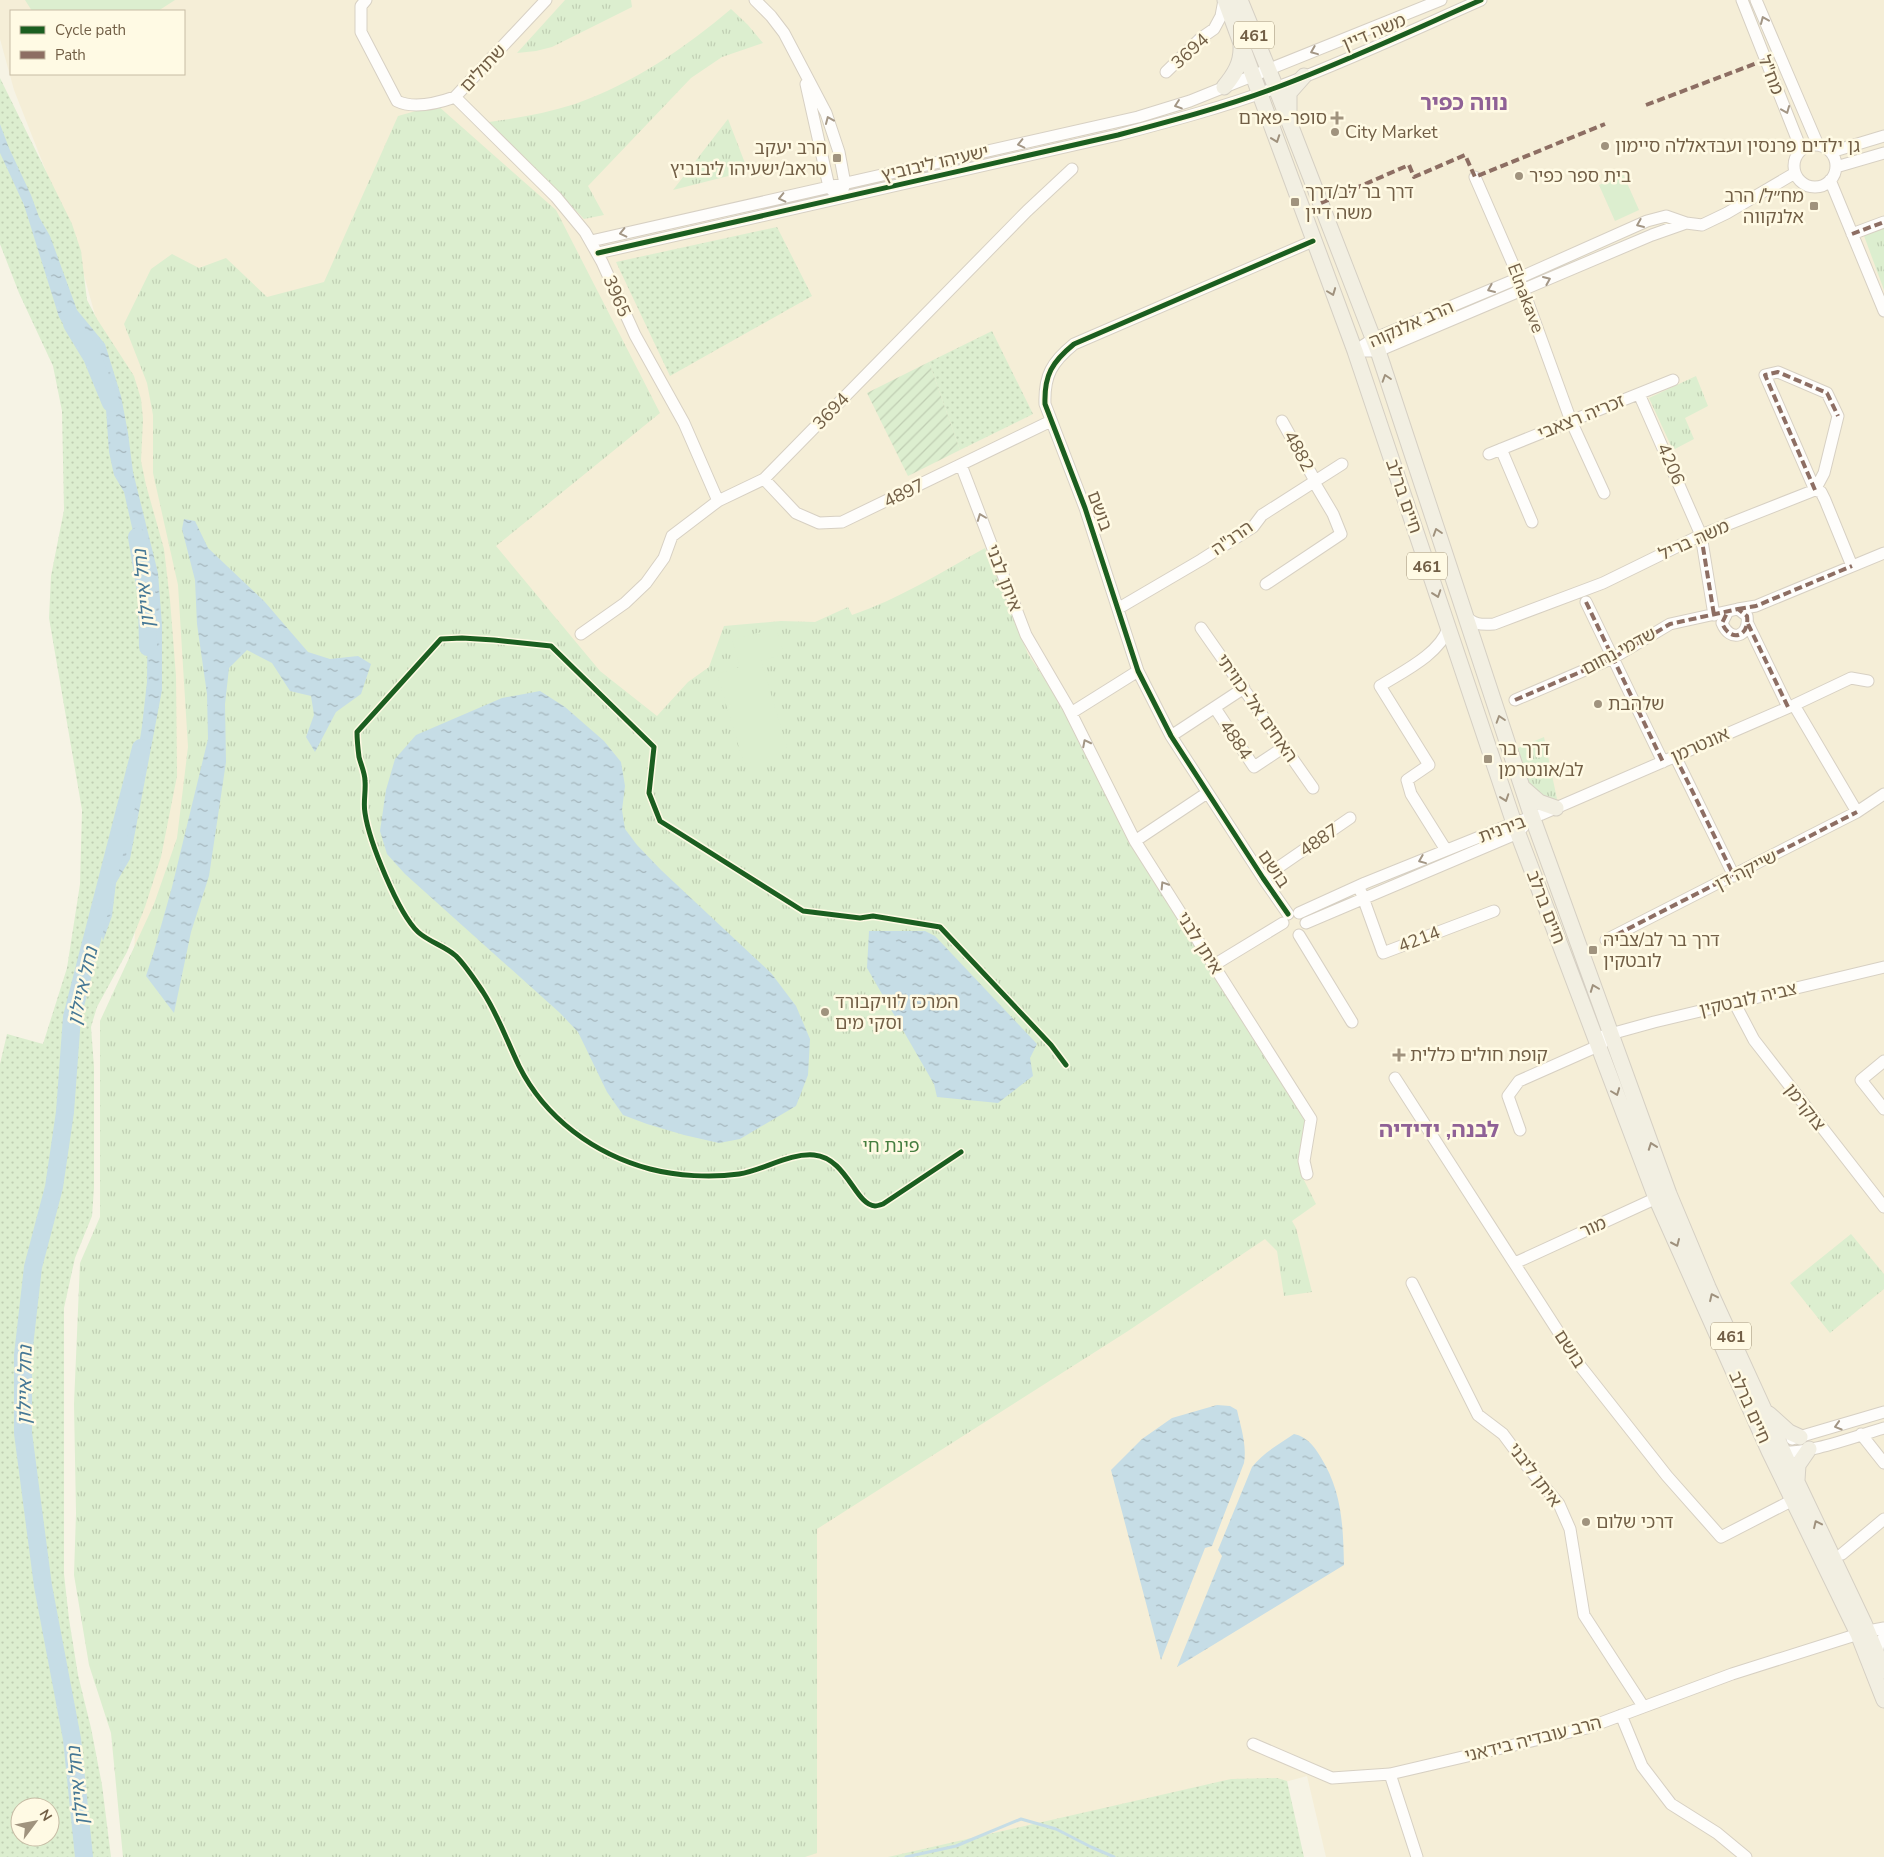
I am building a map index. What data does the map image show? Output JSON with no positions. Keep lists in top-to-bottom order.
{
  "streets": {
    "main road": ["461", "חיים ברלב"],
    "street": [
      "משה דיין",
      "3694",
      "שתולים",
      "מח\"ל",
      "ישעיהו ליבוביץ",
      "3965",
      "Elnakave",
      "הרב אלנקוה",
      "זכריה רצאבי",
      "4882",
      "4206",
      "4897",
      "בושם",
      "הרנ\"ה",
      "משה בריל",
      "איתן לבני",
      "שדמי נחום",
      "האחים אל-כוויתי",
      "4884",
      "אונטרמן",
      "בירנית",
      "4887",
      "שייקה דן",
      "4214",
      "צביה לובטקין",
      "צוקרמן",
      "מור",
      "איתן ליבני",
      "הרב עובדיה בידאני"
    ]
  },
  "crossings": [
    ["משה דיין", "461"],
    ["משה דיין", "ישעיהו ליבוביץ"],
    ["משה דיין", "חיים ברלב"],
    ["461", "3694"],
    ["461", "ישעיהו ליבוביץ"],
    ["461", "חיים ברלב"],
    ["3694", "3965"],
    ["3694", "4897"],
    ["שתולים", "3965"],
    ["מח\"ל", "הרב אלנקוה"],
    ["ישעיהו ליבוביץ", "3965"],
    ["ישעיהו ליבוביץ", "חיים ברלב"],
    ["Elnakave", "הרב אלנקוה"],
    ["Elnakave", "זכריה רצאבי"],
    ["הרב אלנקוה", "חיים ברלב"],
    ["זכריה רצאבי", "4206"],
    ["4882", "הרנ\"ה"],
    ["4206", "משה בריל"],
    ["4206", "שדמי נחום"],
    ["4897", "בושם"],
    ["4897", "איתן לבני"],
    ["חיים ברלב", "בושם"],
    ["חיים ברלב", "משה בריל"],
    ["חיים ברלב", "אונטרמן"],
    ["חיים ברלב", "בירנית"],
    ["חיים ברלב", "צביה לובטקין"],
    ["חיים ברלב", "מור"],
    ["חיים ברלב", "הרב עובדיה בידאני"],
    ["בושם", "הרנ\"ה"],
    ["בושם", "בירנית"],
    ["בושם", "4887"],
    ["בושם", "מור"],
    ["איתן לבני", "בירנית"],
    ["האחים אל-כוויתי", "4884"],
    ["אונטרמן", "בירנית"],
    ["בירנית", "4214"],
    ["צביה לובטקין", "צוקרמן"],
    ["איתן ליבני", "הרב עובדיה בידאני"]
  ],
  "one_way": ["איתן לבני"],
  "districts": ["נווה כפיר", "לבנה, ידידיה"],
  "water": ["נחל איילון"],
  "parks": ["פינת חי"],
  "places": {
    "health": ["סופר-פארם", "קופת חולים כללית"],
    "other": [
      "City Market",
      "גן ילדים פרנסין ועבדאללה סיימון",
      "בית ספר כפיר",
      "שלהבת",
      "המרכז לוויקבורד וסקי מים",
      "דרכי שלום"
    ],
    "transit": [
      "הרב יעקב טראב/ישעיהו ליבוביץ",
      "דרך בר לב/דרך משה דיין",
      "מח״ל/ הרב אלנקווה",
      "דרך בר לב/אונטרמן",
      "דרך בר לב/צביה לובטקין"
    ]
  },
  "legend": ["Cycle path", "Path"],
  "north": "top right"
}
